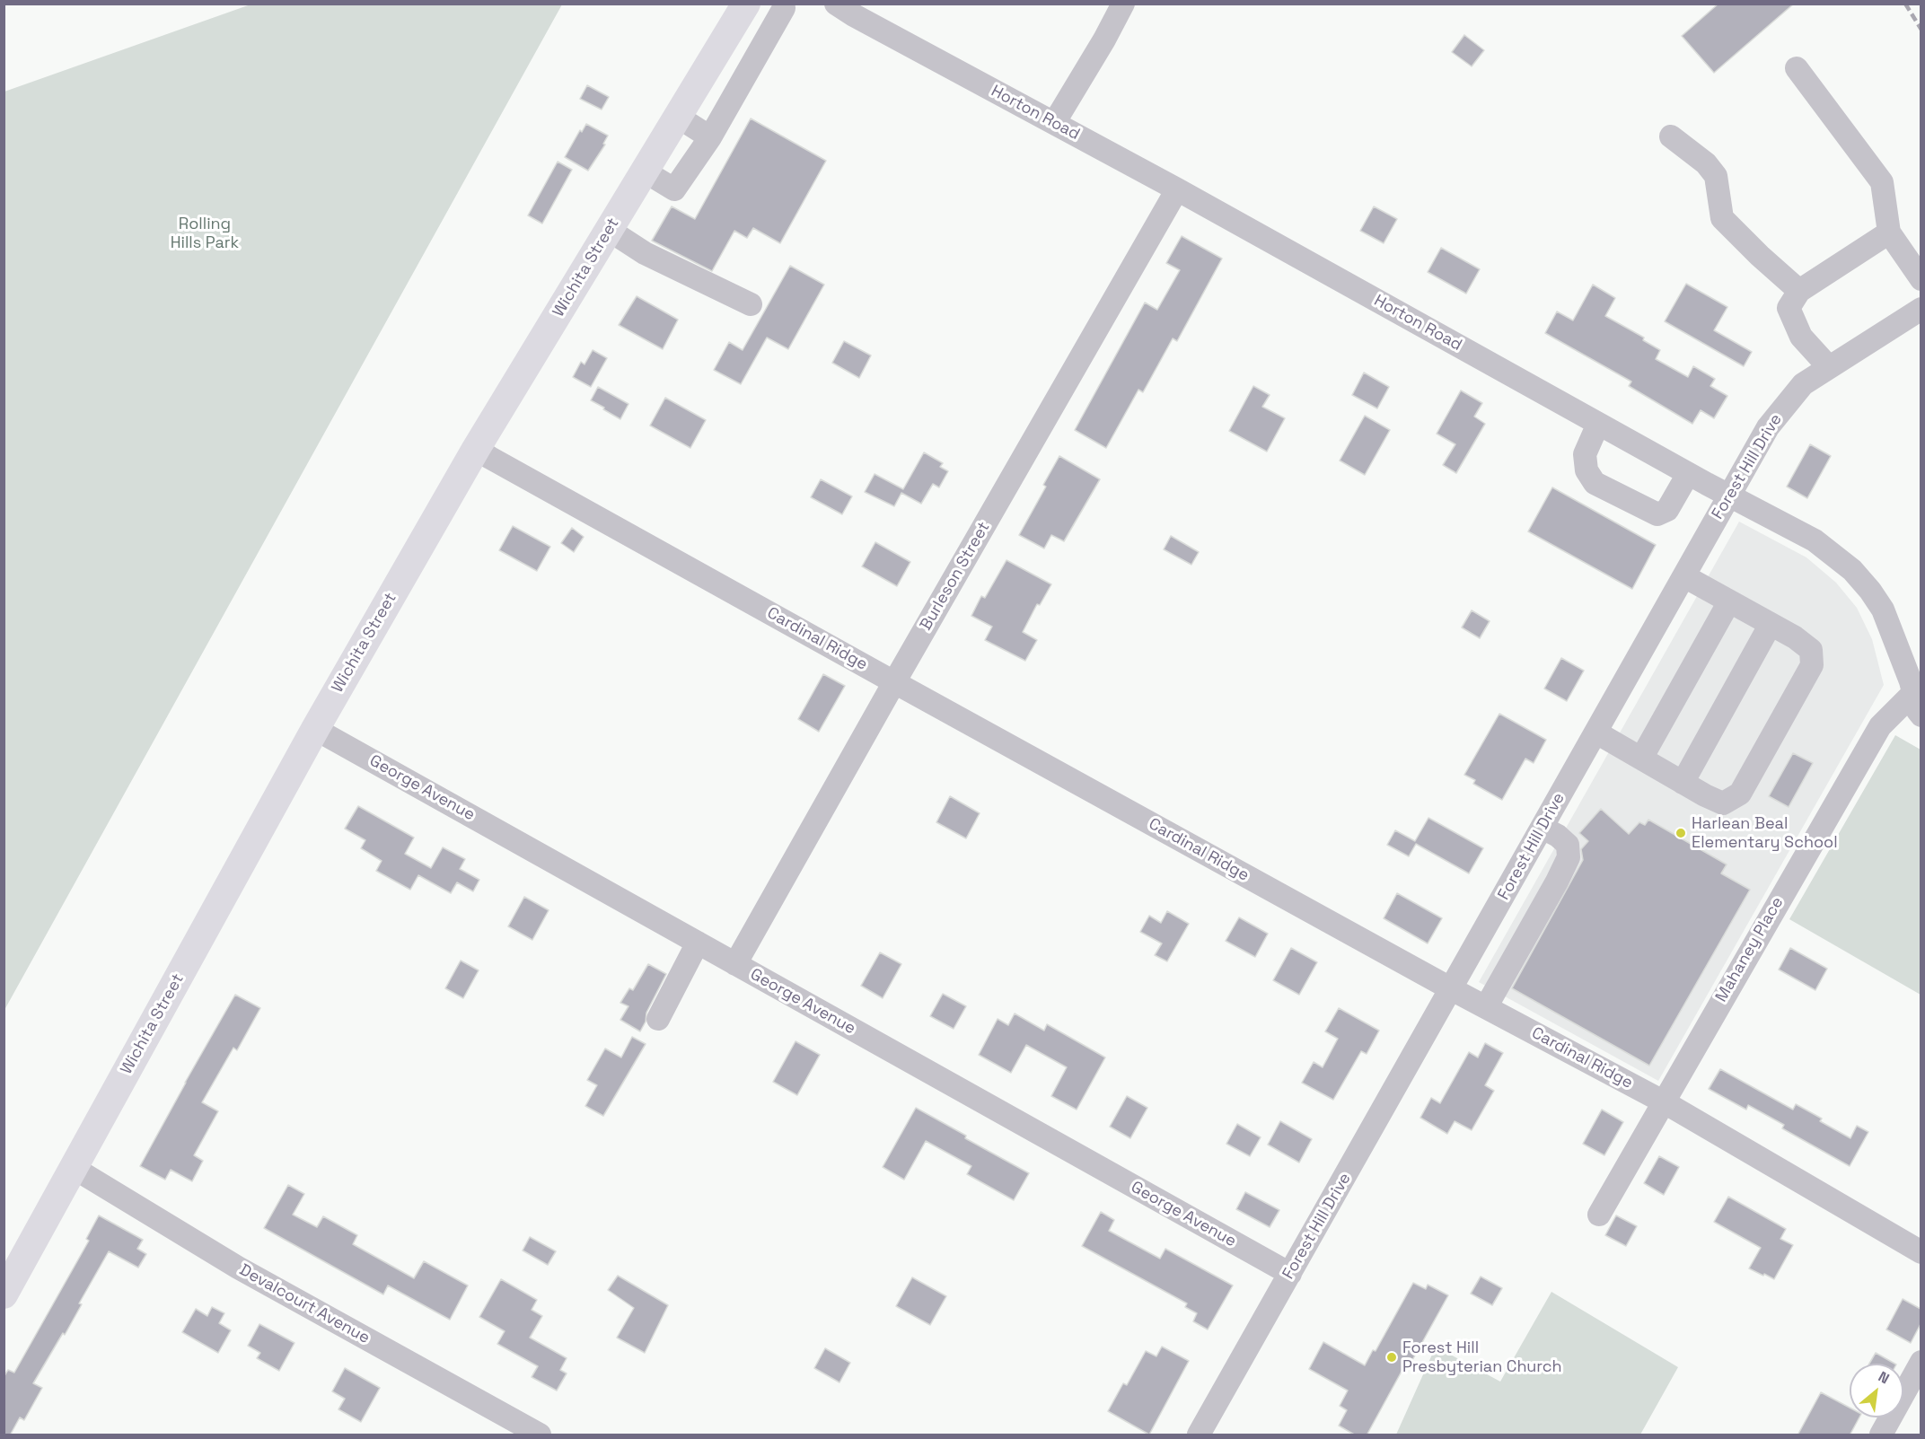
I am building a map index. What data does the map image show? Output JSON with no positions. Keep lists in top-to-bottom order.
{
  "streets": {
    "main road": ["Wichita Street"],
    "street": [
      "Horton Road",
      "Forest Hill Drive",
      "Burleson Street",
      "Cardinal Ridge",
      "George Avenue",
      "Mahaney Place",
      "Devalcourt Avenue"
    ]
  },
  "crossings": [
    ["Horton Road", "Forest Hill Drive"],
    ["Horton Road", "Burleson Street"],
    ["Horton Road", "Mahaney Place"],
    ["Wichita Street", "Cardinal Ridge"],
    ["Wichita Street", "George Avenue"],
    ["Wichita Street", "Devalcourt Avenue"],
    ["Forest Hill Drive", "Cardinal Ridge"],
    ["Forest Hill Drive", "George Avenue"],
    ["Burleson Street", "Cardinal Ridge"],
    ["Burleson Street", "George Avenue"],
    ["Cardinal Ridge", "Mahaney Place"]
  ],
  "parks": ["Rolling Hills Park"],
  "places": ["Harlean Beal Elementary School", "Forest Hill Presbyterian Church"],
  "north": "top right"
}
